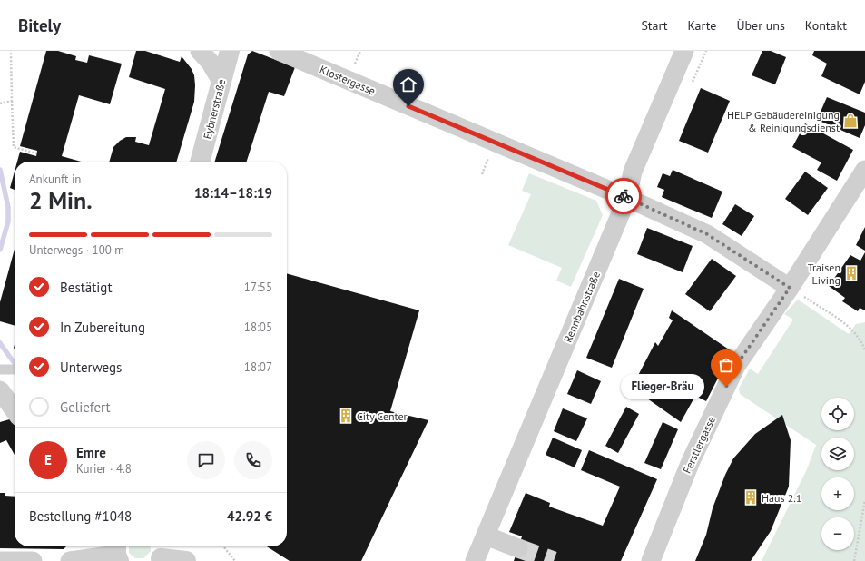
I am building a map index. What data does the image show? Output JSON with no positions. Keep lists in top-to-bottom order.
{
  "streets": {
    "street": [
      "Klostergasse",
      "Eybnerstraße",
      "Rennbahnstraße",
      "Ferstlergasse"
    ]
  },
  "crossings": [
    ["Klostergasse", "Rennbahnstraße"],
    ["Klostergasse", "Ferstlergasse"]
  ],
  "places": {
    "shop": ["HELP Gebäudereinigung & Reinigungsdienst"],
    "building": ["Traisen Living", "City Center", "Haus 2.1"],
    "other": ["Flieger-Bräu"]
  },
  "page": {
    "header": "Bitely",
    "nav": [
      "Start",
      "Karte",
      "Über uns",
      "Kontakt"
    ],
    "heading": ["2 Min.", "Ankunft in", "18:14–18:19"],
    "panel": [
      "Emre",
      "Kurier · 4.8",
      "Bestellung #1048",
      "42.92 €"
    ],
    "bar": "Unterwegs · 100 m",
    "list": [
      ["Bestätigt", "17:55"],
      ["In Zubereitung", "18:05"],
      ["Unterwegs", "18:07"],
      "Geliefert"
    ],
    "bubble": "Flieger-Bräu",
    "map_buttons": ["+", "−"],
    "round": "E"
  }
}
